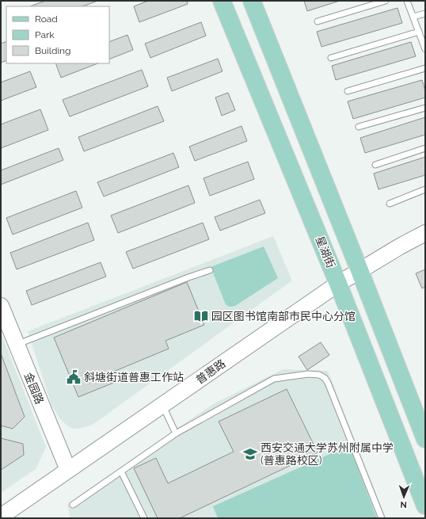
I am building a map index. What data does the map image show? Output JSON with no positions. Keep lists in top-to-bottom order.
{
  "streets": {
    "main road": ["星湖街", "普惠路", "金园路"]
  },
  "crossings": [
    ["星湖街", "普惠路"],
    ["普惠路", "金园路"]
  ],
  "places": {
    "library": ["园区图书馆南部市民中心分馆"],
    "public building": ["斜塘街道普惠工作站"],
    "school or university": ["西安交通大学苏州附属中学 (普惠路校区)"]
  },
  "legend": ["Road", "Park", "Building"],
  "north": "bottom"
}
